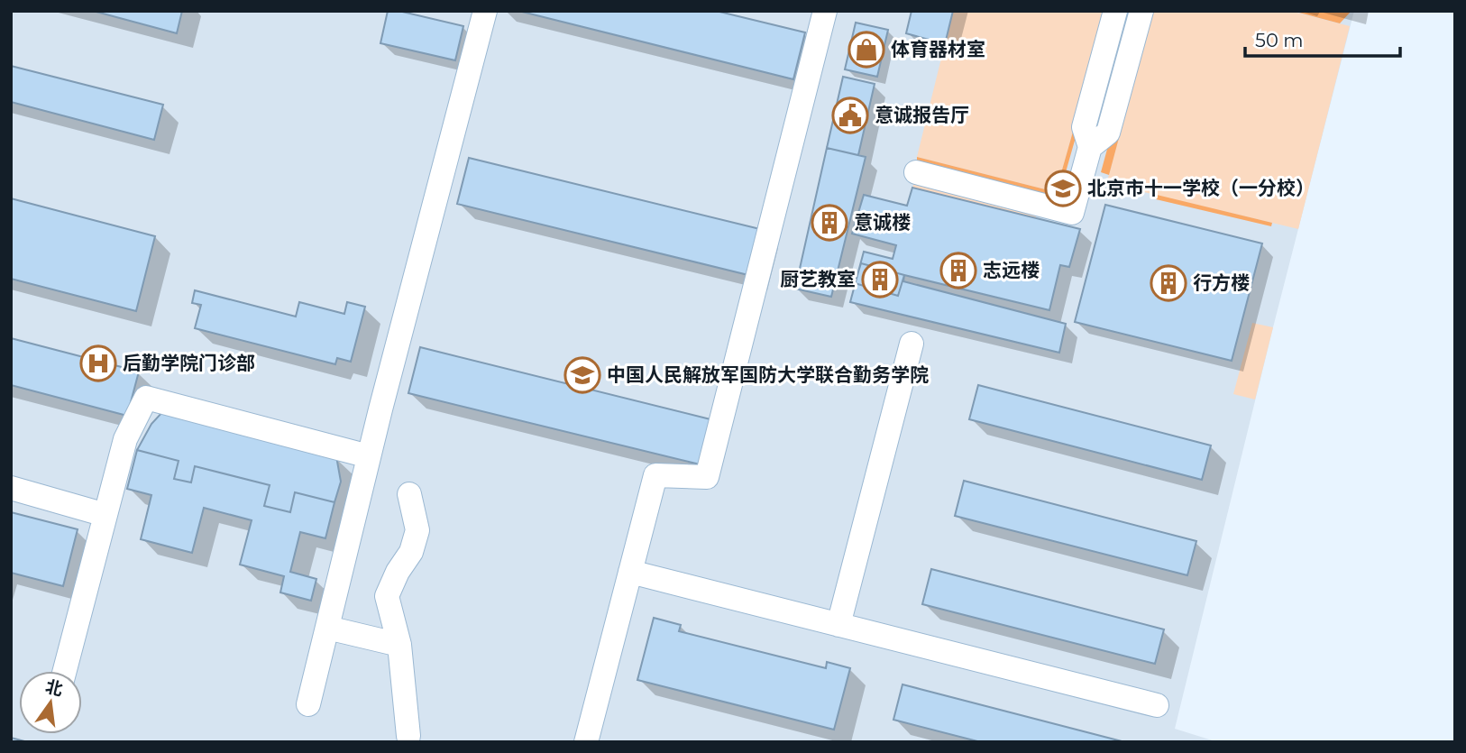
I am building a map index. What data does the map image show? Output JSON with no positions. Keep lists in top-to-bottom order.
{
  "places": {
    "shop": ["体育器材室"],
    "public building": ["意诚报告厅"],
    "school or university": ["北京市十一学校（一分校）", "中国人民解放军国防大学联合勤务学院"],
    "building": [
      "意诚楼",
      "志远楼",
      "厨艺教室",
      "行方楼"
    ],
    "hospital": ["后勤学院门诊部"]
  },
  "scale_bar": "50 m",
  "north": "top"
}
